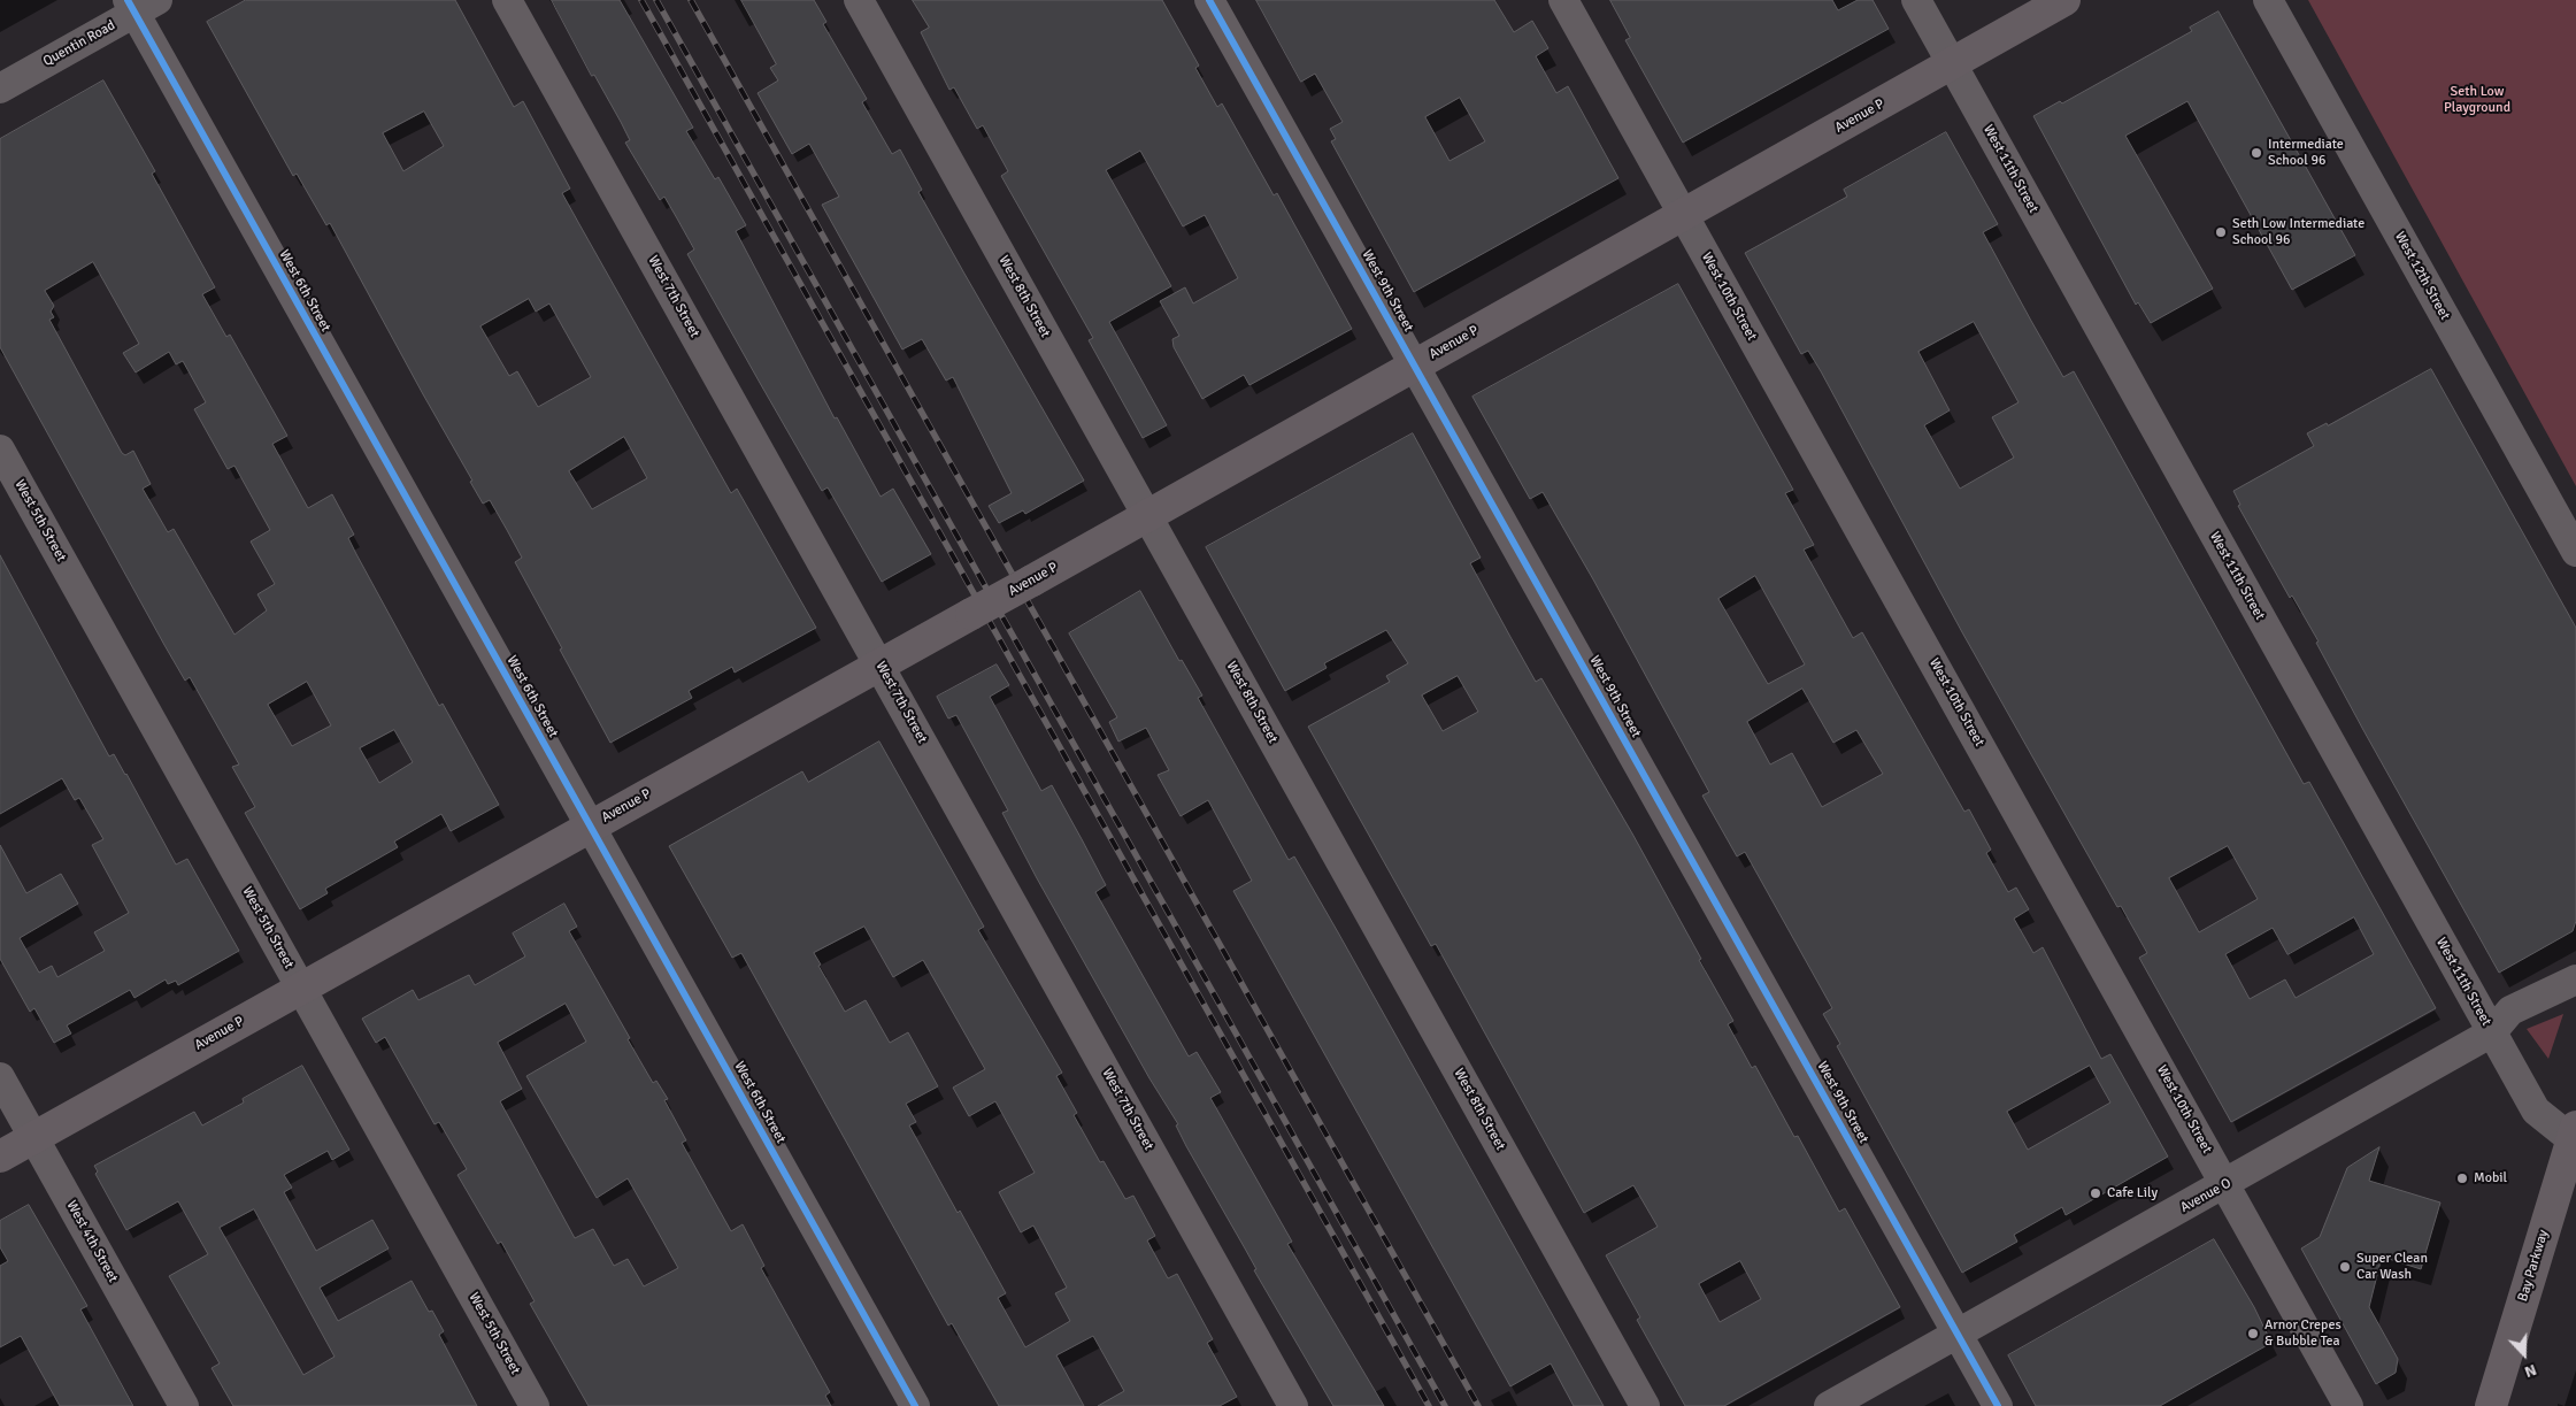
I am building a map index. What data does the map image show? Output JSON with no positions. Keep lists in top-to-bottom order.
{
  "streets": {
    "main road": ["Avenue P", "Bay Parkway"],
    "street": [
      "Quentin Road",
      "West 11th Street",
      "West 12th Street",
      "West 6th Street",
      "West 9th Street",
      "West 7th Street",
      "West 8th Street",
      "West 10th Street",
      "West 5th Street",
      "Avenue O",
      "West 4th Street"
    ]
  },
  "crossings": [
    ["Quentin Road", "West 6th Street"],
    ["Avenue P", "West 11th Street"],
    ["Avenue P", "West 6th Street"],
    ["Avenue P", "West 9th Street"],
    ["Avenue P", "West 7th Street"],
    ["Avenue P", "West 8th Street"],
    ["Avenue P", "West 10th Street"],
    ["Avenue P", "West 5th Street"],
    ["Avenue P", "West 4th Street"],
    ["West 11th Street", "Avenue O"],
    ["West 11th Street", "Bay Parkway"],
    ["West 9th Street", "Avenue O"],
    ["West 10th Street", "Avenue O"]
  ],
  "parks": ["Seth Low Playground"],
  "places": [
    "Intermediate School 96",
    "Seth Low Intermediate School 96",
    "Mobil",
    "Cafe Lily",
    "Super Clean Car Wash",
    "Arnor Crepes & Bubble Tea"
  ],
  "north": "bottom"
}
